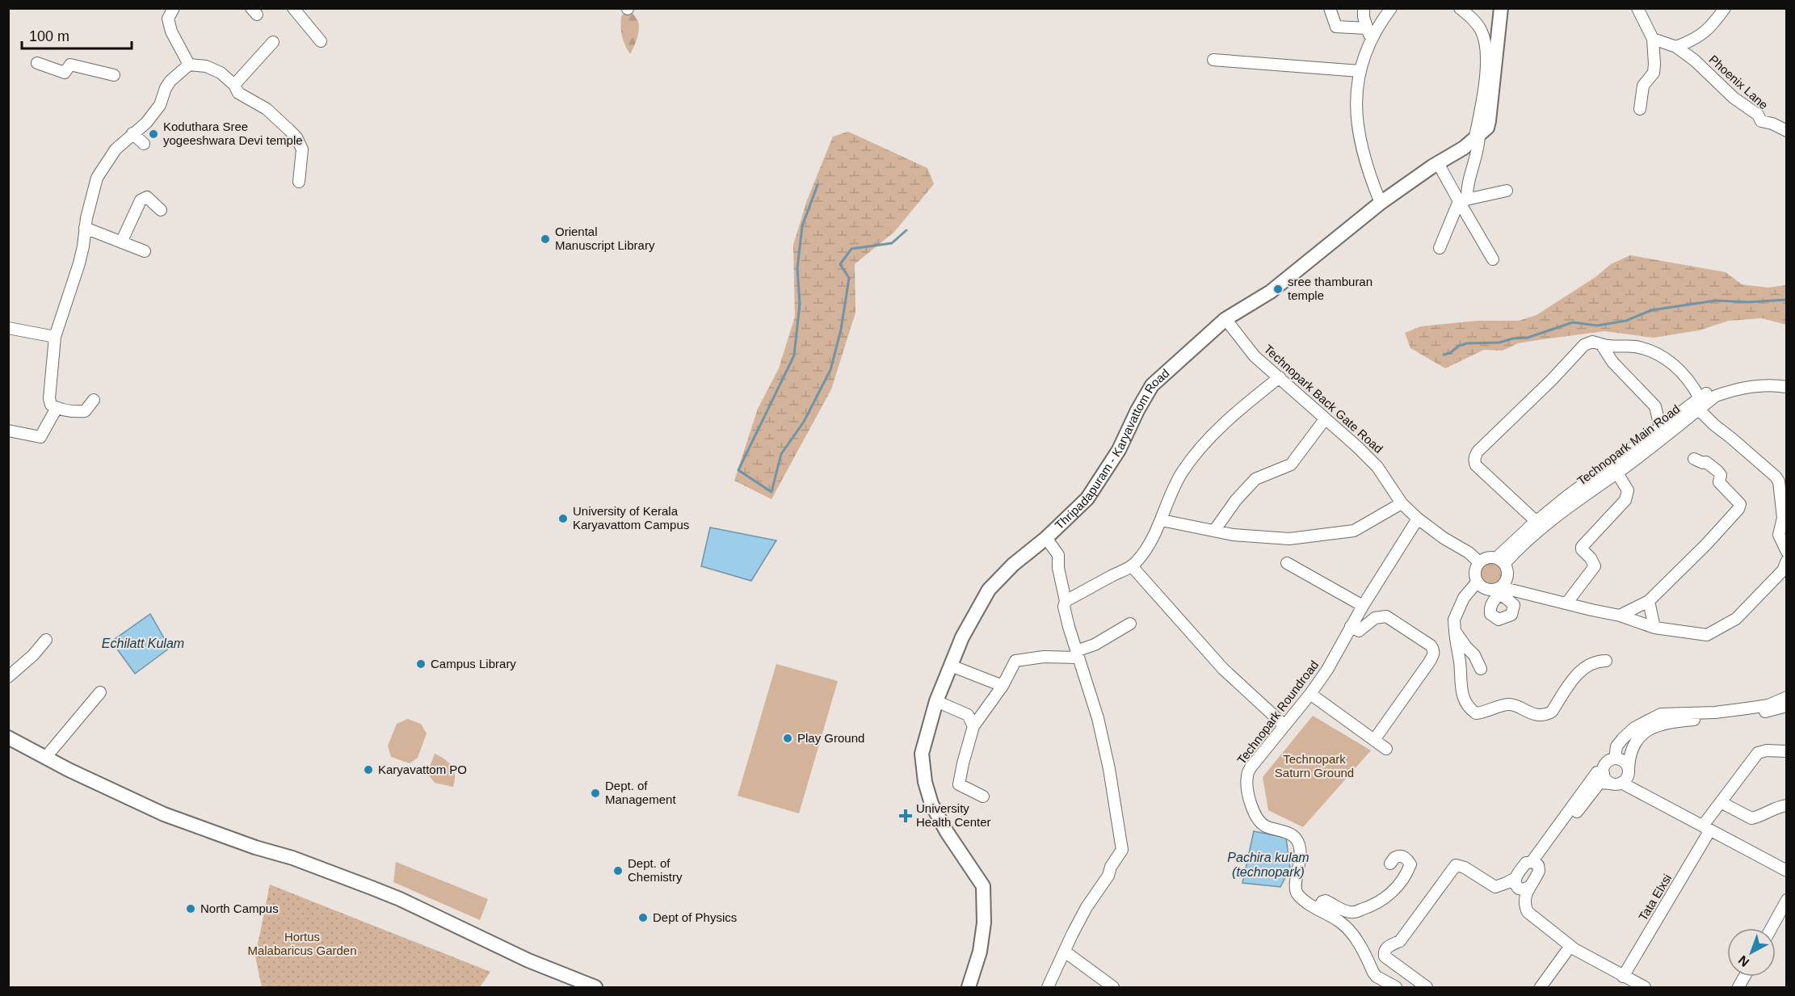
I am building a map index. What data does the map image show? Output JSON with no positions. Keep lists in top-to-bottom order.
{
  "streets": {
    "main road": ["Thripadapuram - Karyavattom Road"],
    "street": [
      "Phoenix Lane",
      "Technopark Back Gate Road",
      "Technopark Main Road",
      "Technopark Roundroad",
      "Tata Elxsi"
    ]
  },
  "crossings": [
    ["Technopark Back Gate Road", "Technopark Main Road"],
    ["Technopark Back Gate Road", "Thripadapuram - Karyavattom Road"],
    ["Technopark Back Gate Road", "Technopark Roundroad"]
  ],
  "water": ["Echilatt Kulam", "Pachira kulam (technopark)"],
  "parks": ["Technopark Saturn Ground", "Hortus Malabaricus Garden"],
  "places": {
    "other": [
      "Koduthara Sree yogeeshwara Devi temple",
      "Oriental Manuscript Library",
      "sree thamburan temple",
      "University of Kerala Karyavattom Campus",
      "Campus Library",
      "Play Ground",
      "Karyavattom PO",
      "Dept. of Management",
      "Dept. of Chemistry",
      "North Campus",
      "Dept of Physics"
    ],
    "health": ["University Health Center"]
  },
  "scale_bar": "100 m",
  "north": "bottom left"
}
